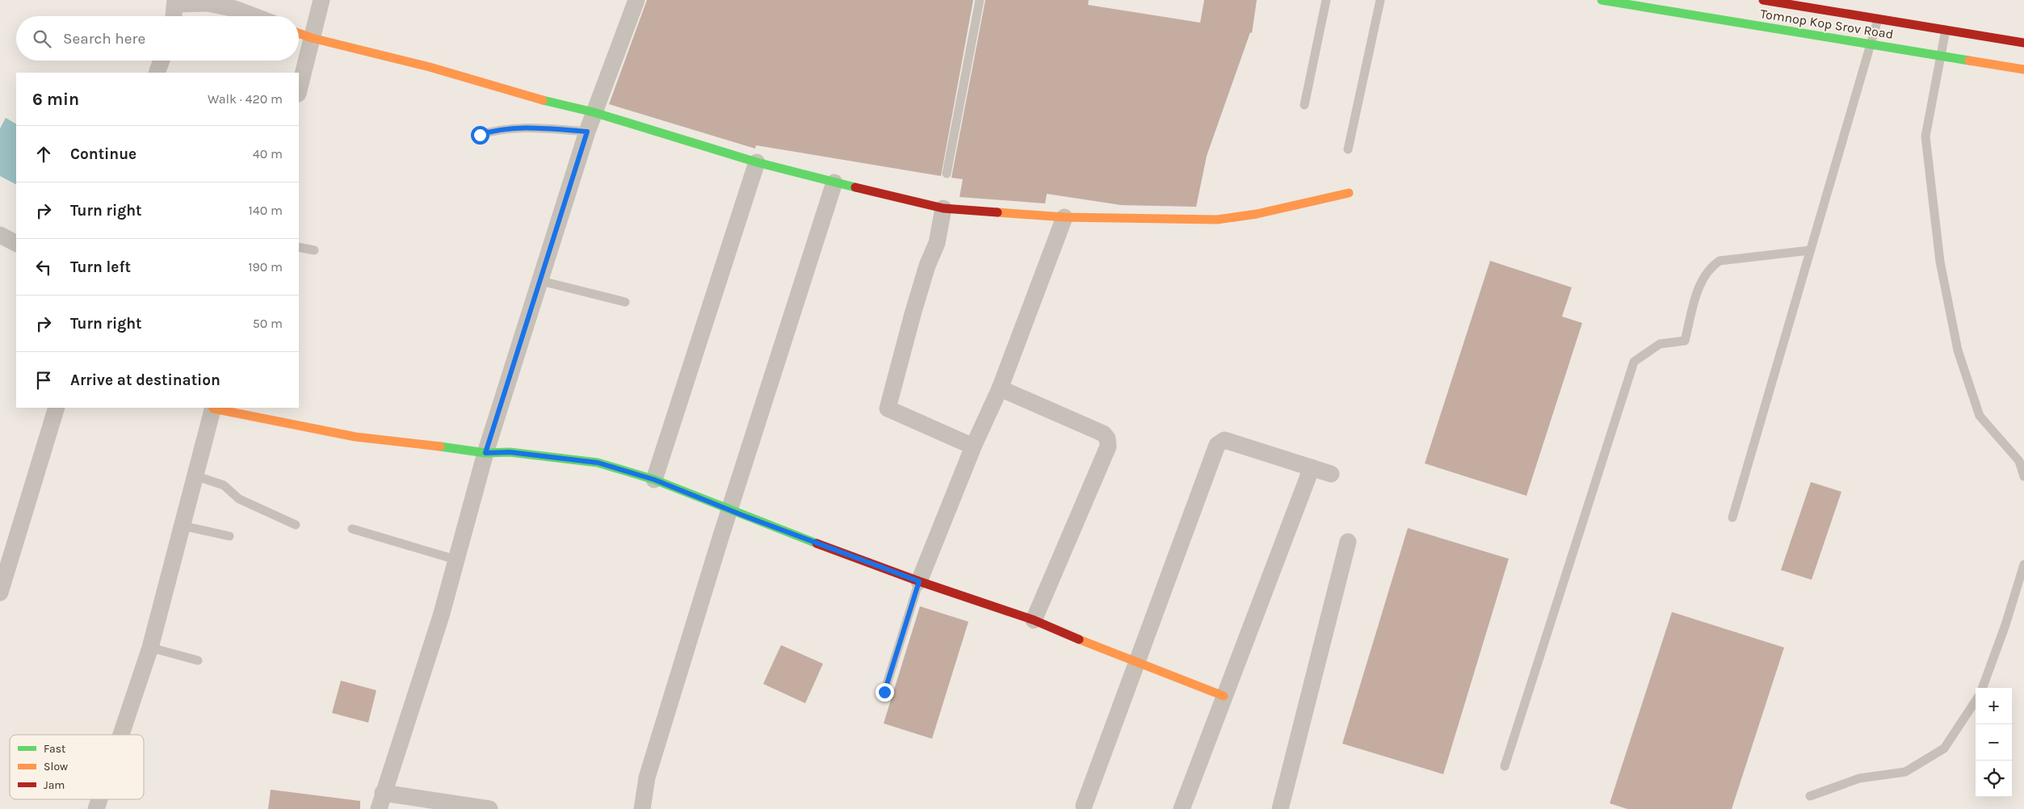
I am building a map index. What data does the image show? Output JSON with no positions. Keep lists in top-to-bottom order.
{
  "streets": {
    "street": ["Tomnop Kop Srov Road"]
  },
  "legend": ["Fast", "Slow", "Jam"],
  "page": {
    "search": "Search here",
    "heading": ["6 min", "Walk · 420 m"],
    "list": [
      ["Continue", "40 m"],
      ["Turn right", "140 m"],
      ["Turn left", "190 m"],
      ["Turn right", "50 m"],
      "Arrive at destination"
    ],
    "map_buttons": ["+", "−"]
  }
}
